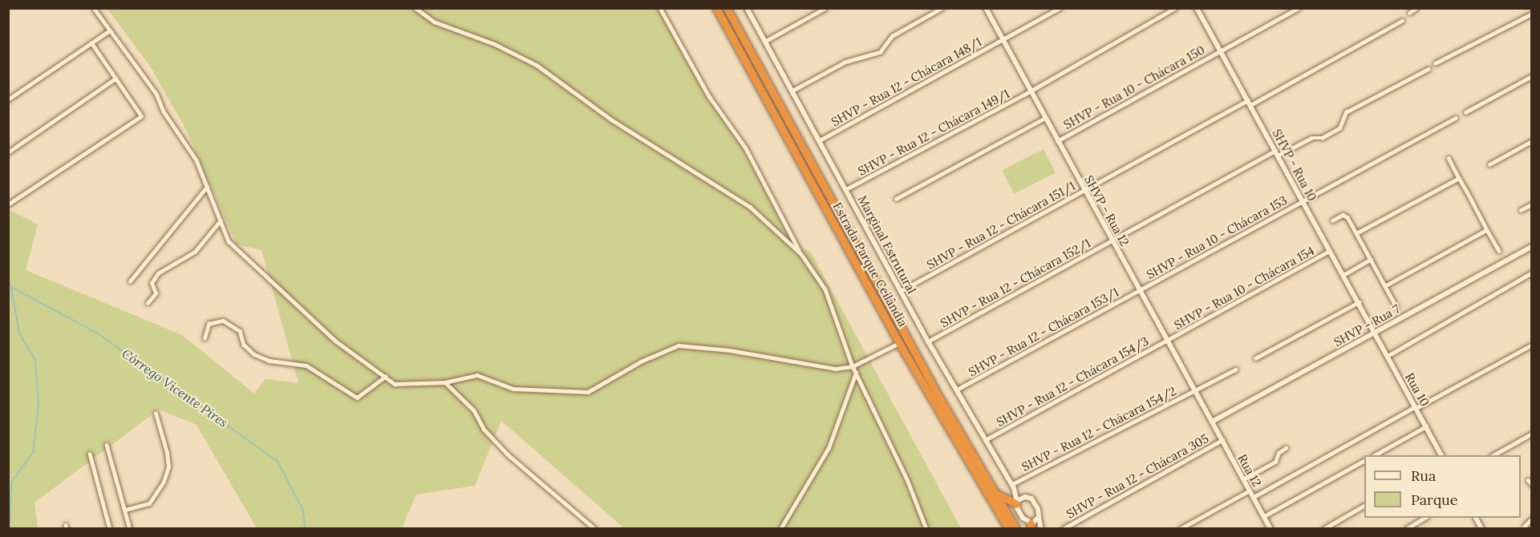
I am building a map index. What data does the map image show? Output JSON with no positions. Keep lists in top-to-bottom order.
{
  "streets": {
    "highway": ["Estrada Parque Ceilândia"],
    "street": [
      "SHVP - Rua 12 - Chácara 148/1",
      "SHVP - Rua 10 - Chácara 150",
      "SHVP - Rua 12 - Chácara 149/1",
      "SHVP - Rua 10",
      "SHVP - Rua 12",
      "SHVP - Rua 12 - Chácara 151/1",
      "SHVP - Rua 10 - Chácara 153",
      "Marginal Estrutural",
      "SHVP - Rua 12 - Chácara 152/1",
      "SHVP - Rua 10 - Chácara 154",
      "SHVP - Rua 7",
      "SHVP - Rua 12 - Chácara 153/1",
      "SHVP - Rua 12 - Chácara 154/3",
      "Rua 10",
      "SHVP - Rua 12 - Chácara 154/2",
      "Rua 12",
      "SHVP - Rua 12 - Chácara 305"
    ]
  },
  "crossings": [
    ["SHVP - Rua 12 - Chácara 148/1", "SHVP - Rua 12"],
    ["SHVP - Rua 12 - Chácara 148/1", "Marginal Estrutural"],
    ["SHVP - Rua 10 - Chácara 150", "SHVP - Rua 10"],
    ["SHVP - Rua 10 - Chácara 150", "SHVP - Rua 12"],
    ["SHVP - Rua 12 - Chácara 149/1", "SHVP - Rua 12"],
    ["SHVP - Rua 12 - Chácara 149/1", "Marginal Estrutural"],
    ["SHVP - Rua 10", "SHVP - Rua 12 - Chácara 151/1"],
    ["SHVP - Rua 10", "SHVP - Rua 10 - Chácara 153"],
    ["SHVP - Rua 10", "SHVP - Rua 12 - Chácara 152/1"],
    ["SHVP - Rua 10", "SHVP - Rua 10 - Chácara 154"],
    ["SHVP - Rua 10", "SHVP - Rua 7"],
    ["SHVP - Rua 10", "Rua 10"],
    ["SHVP - Rua 12", "SHVP - Rua 12 - Chácara 151/1"],
    ["SHVP - Rua 12", "SHVP - Rua 10 - Chácara 153"],
    ["SHVP - Rua 12", "SHVP - Rua 12 - Chácara 152/1"],
    ["SHVP - Rua 12", "SHVP - Rua 10 - Chácara 154"],
    ["SHVP - Rua 12", "SHVP - Rua 7"],
    ["SHVP - Rua 12", "SHVP - Rua 12 - Chácara 153/1"],
    ["SHVP - Rua 12", "SHVP - Rua 12 - Chácara 154/3"],
    ["SHVP - Rua 12", "SHVP - Rua 12 - Chácara 154/2"],
    ["SHVP - Rua 12", "Rua 12"],
    ["SHVP - Rua 12 - Chácara 151/1", "Marginal Estrutural"],
    ["SHVP - Rua 10 - Chácara 153", "SHVP - Rua 12 - Chácara 153/1"],
    ["Marginal Estrutural", "SHVP - Rua 12 - Chácara 152/1"],
    ["Marginal Estrutural", "SHVP - Rua 12 - Chácara 153/1"],
    ["Marginal Estrutural", "SHVP - Rua 12 - Chácara 154/3"],
    ["Marginal Estrutural", "SHVP - Rua 12 - Chácara 154/2"],
    ["SHVP - Rua 10 - Chácara 154", "SHVP - Rua 12 - Chácara 154/3"],
    ["SHVP - Rua 7", "Rua 10"],
    ["SHVP - Rua 7", "Rua 12"],
    ["Rua 12", "SHVP - Rua 12 - Chácara 305"]
  ],
  "water": ["Córrego Vicente Pires"],
  "legend": ["Rua", "Parque"]
}
